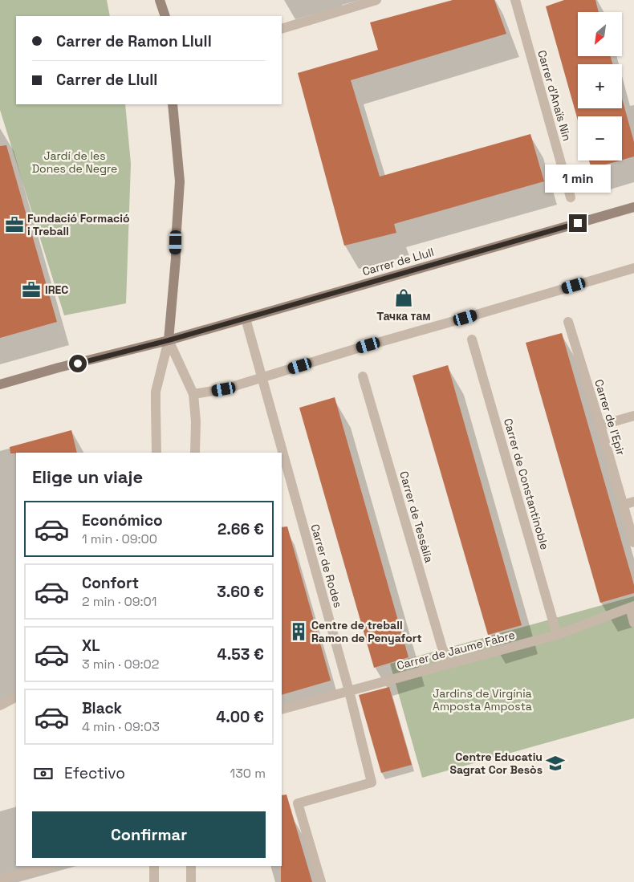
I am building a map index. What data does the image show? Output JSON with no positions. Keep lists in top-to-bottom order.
{
  "streets": {
    "main road": ["Carrer de Llull"],
    "street": [
      "Carrer d'Anaïs Nin",
      "Carrer de l'Epir",
      "Carrer de Constantinoble",
      "Carrer de Tessàlia",
      "Carrer de Rodes",
      "Carrer de Jaume Fabre"
    ]
  },
  "crossings": [
    ["Carrer de Llull", "Carrer de Rodes"],
    ["Carrer de Constantinoble", "Carrer de Jaume Fabre"],
    ["Carrer de Tessàlia", "Carrer de Jaume Fabre"],
    ["Carrer de Rodes", "Carrer de Jaume Fabre"]
  ],
  "parks": ["Jardí de les Dones de Negre", "Jardins de Virgínia Amposta Amposta"],
  "places": {
    "office": ["Fundació Formació i Treball", "IREC"],
    "shop": ["Тачка там"],
    "building": ["Centre de treball Ramon de Penyafort"],
    "school or university": ["Centre Educatiu Sagrat Cor Besòs"]
  },
  "north": "bottom left",
  "page": {
    "map_buttons": ["+", "−"],
    "banner": ["Carrer de Ramon Llull", "Carrer de Llull"],
    "bubble": "1 min",
    "heading": "Elige un viaje",
    "list": [
      {
        "name": "Económico",
        "note": "1 min · 09:00",
        "value": "2.66 €"
      },
      {
        "name": "Confort",
        "note": "2 min · 09:01",
        "value": "3.60 €"
      },
      {
        "name": "XL",
        "note": "3 min · 09:02",
        "value": "4.53 €"
      },
      {
        "name": "Black",
        "note": "4 min · 09:03",
        "value": "4.00 €"
      }
    ],
    "pay": ["Efectivo", "130 m"],
    "buttons": "Confirmar"
  }
}
